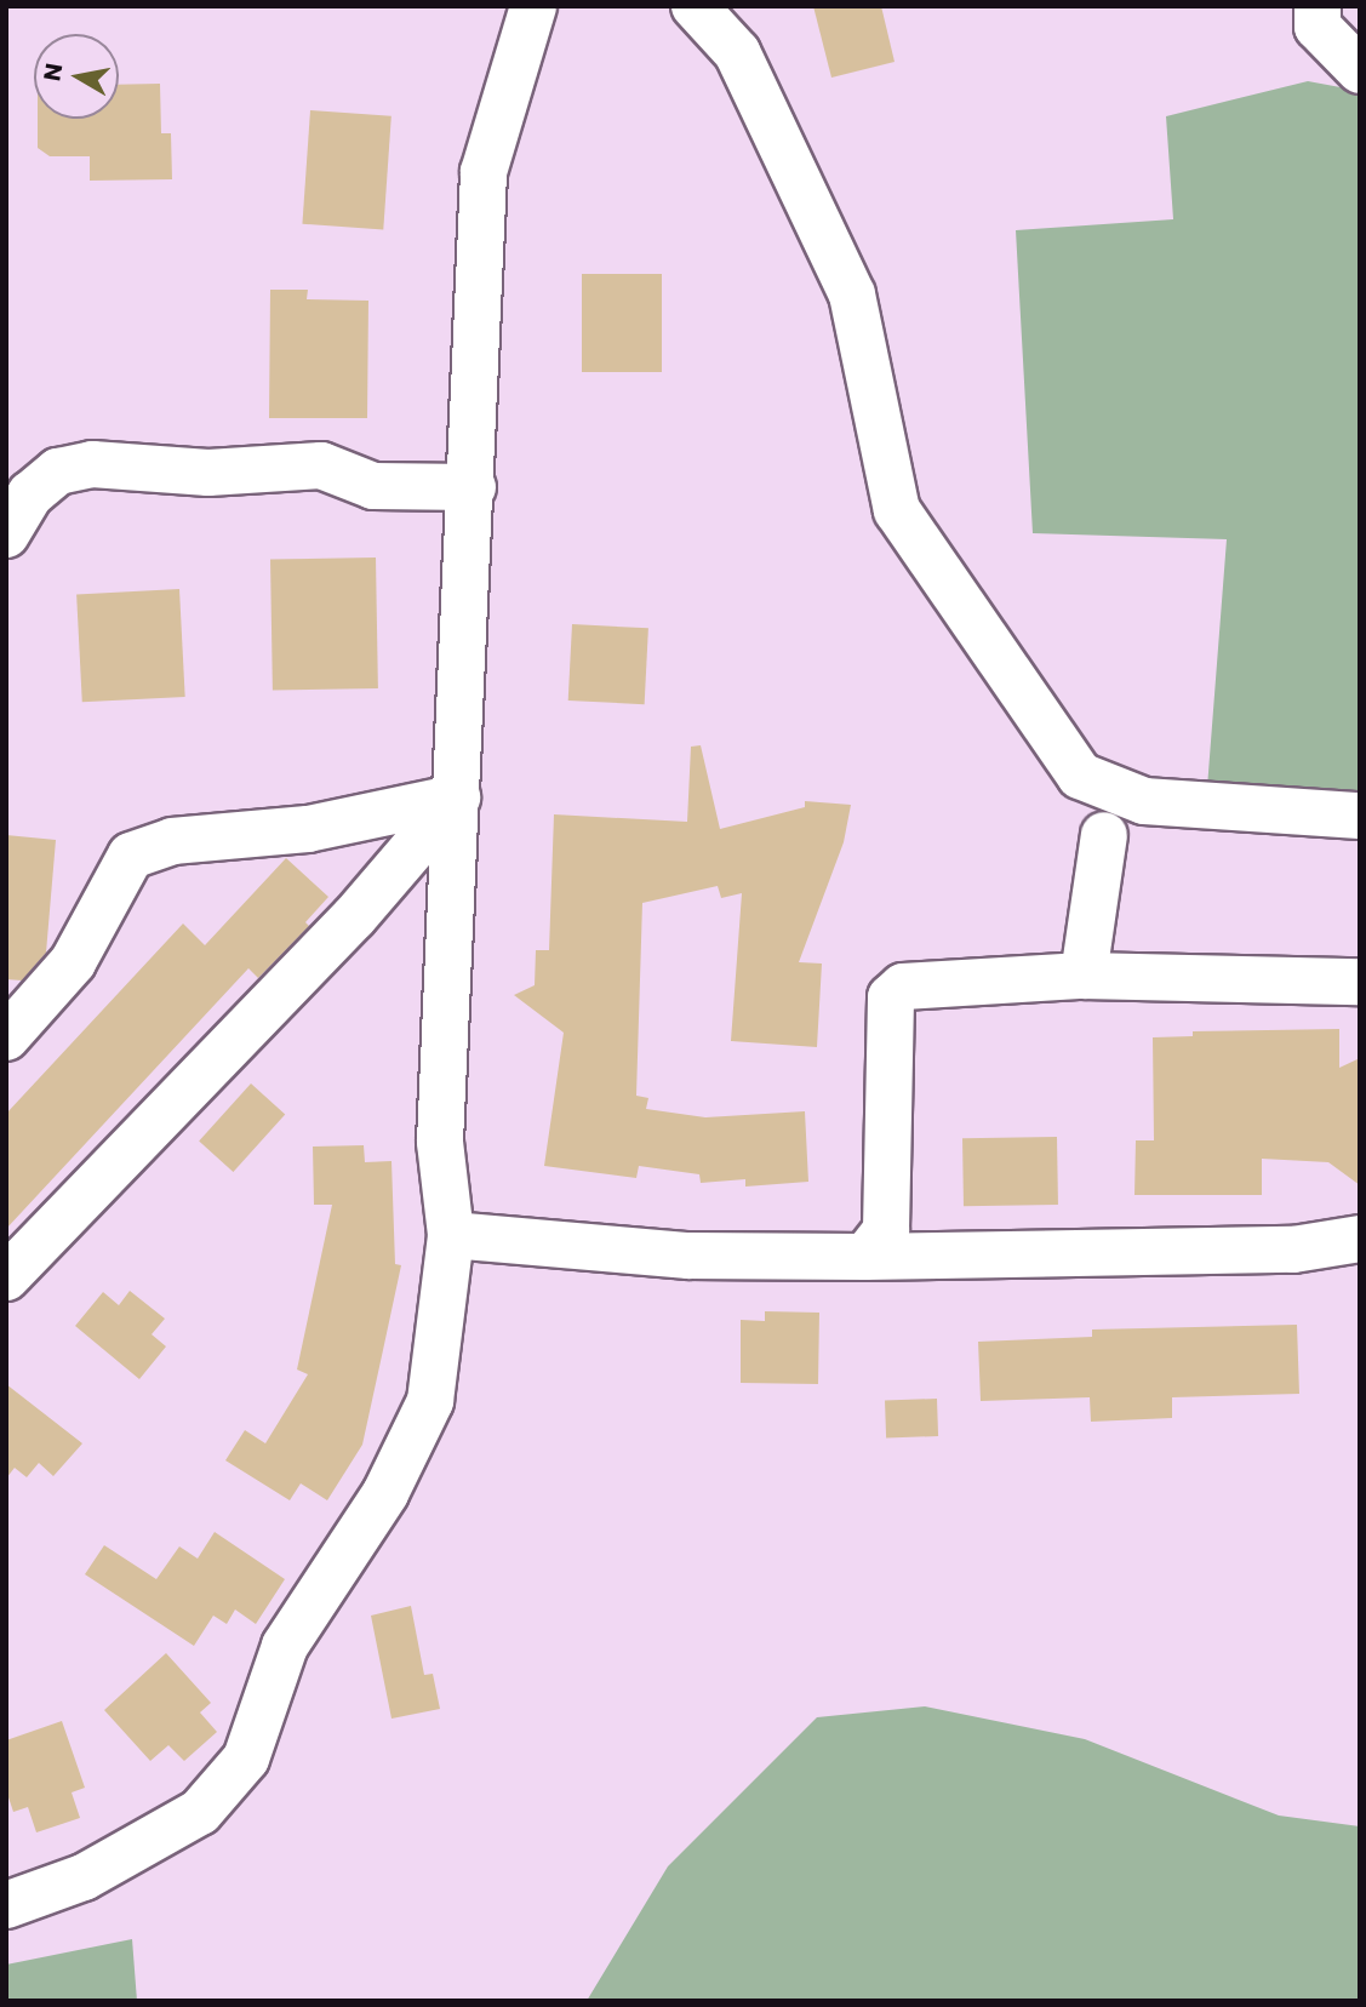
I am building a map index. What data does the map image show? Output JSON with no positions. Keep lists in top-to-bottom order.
{
  "north": "left"
}
